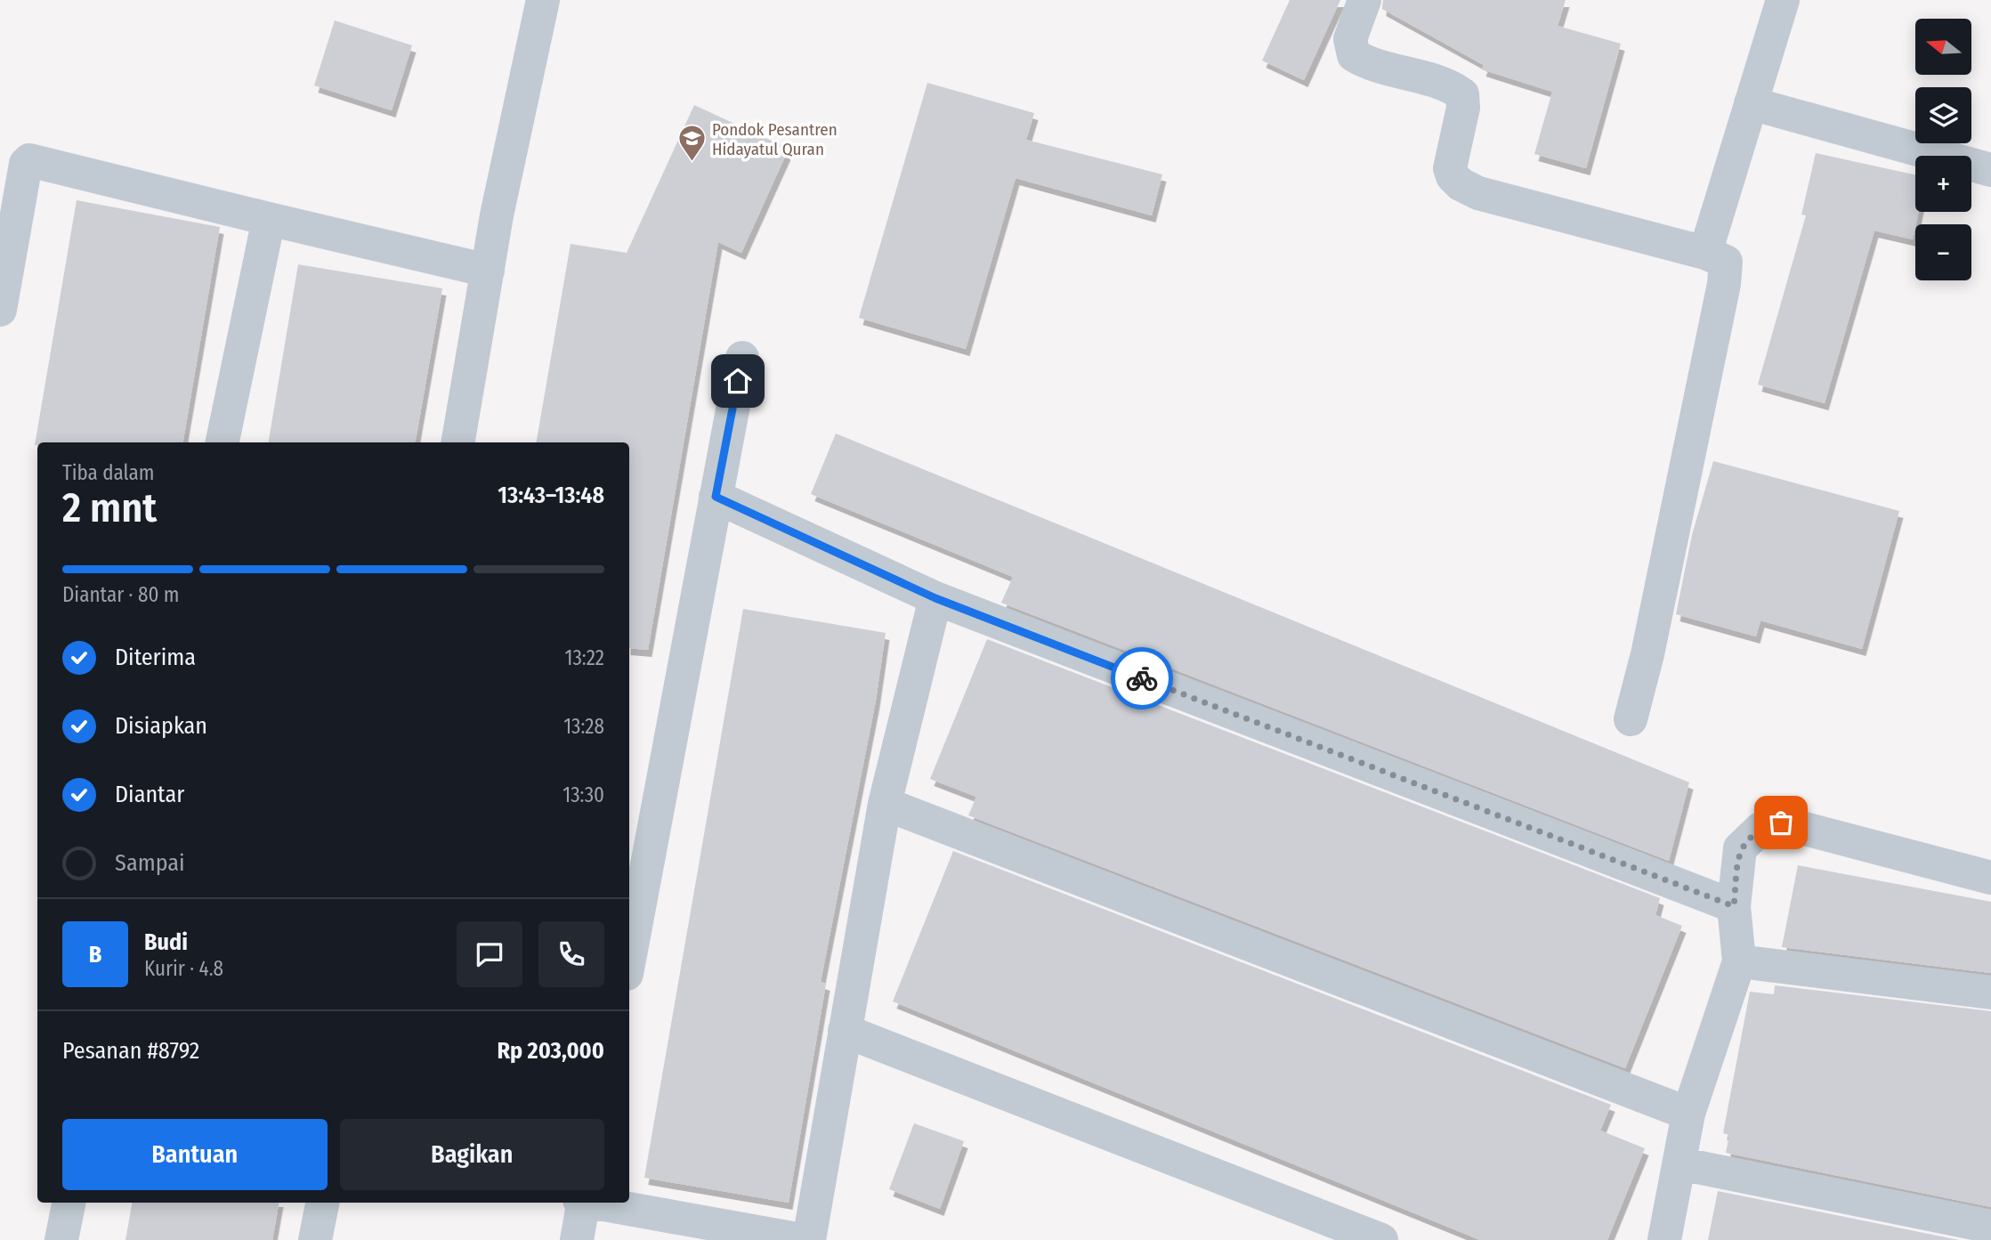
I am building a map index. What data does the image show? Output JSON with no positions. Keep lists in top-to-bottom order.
{
  "places": {
    "school or university": ["Pondok Pesantren Hidayatul Quran"]
  },
  "north": "left",
  "page": {
    "map_buttons": ["+", "−"],
    "heading": ["2 mnt", "Tiba dalam", "13:43–13:48"],
    "panel": [
      "Budi",
      "Kurir · 4.8",
      "Pesanan #8792",
      "Rp 203,000"
    ],
    "bar": "Diantar · 80 m",
    "list": [
      ["Diterima", "13:22"],
      ["Disiapkan", "13:28"],
      ["Diantar", "13:30"],
      "Sampai"
    ],
    "round": "B",
    "buttons": ["Bantuan", "Bagikan"]
  }
}
